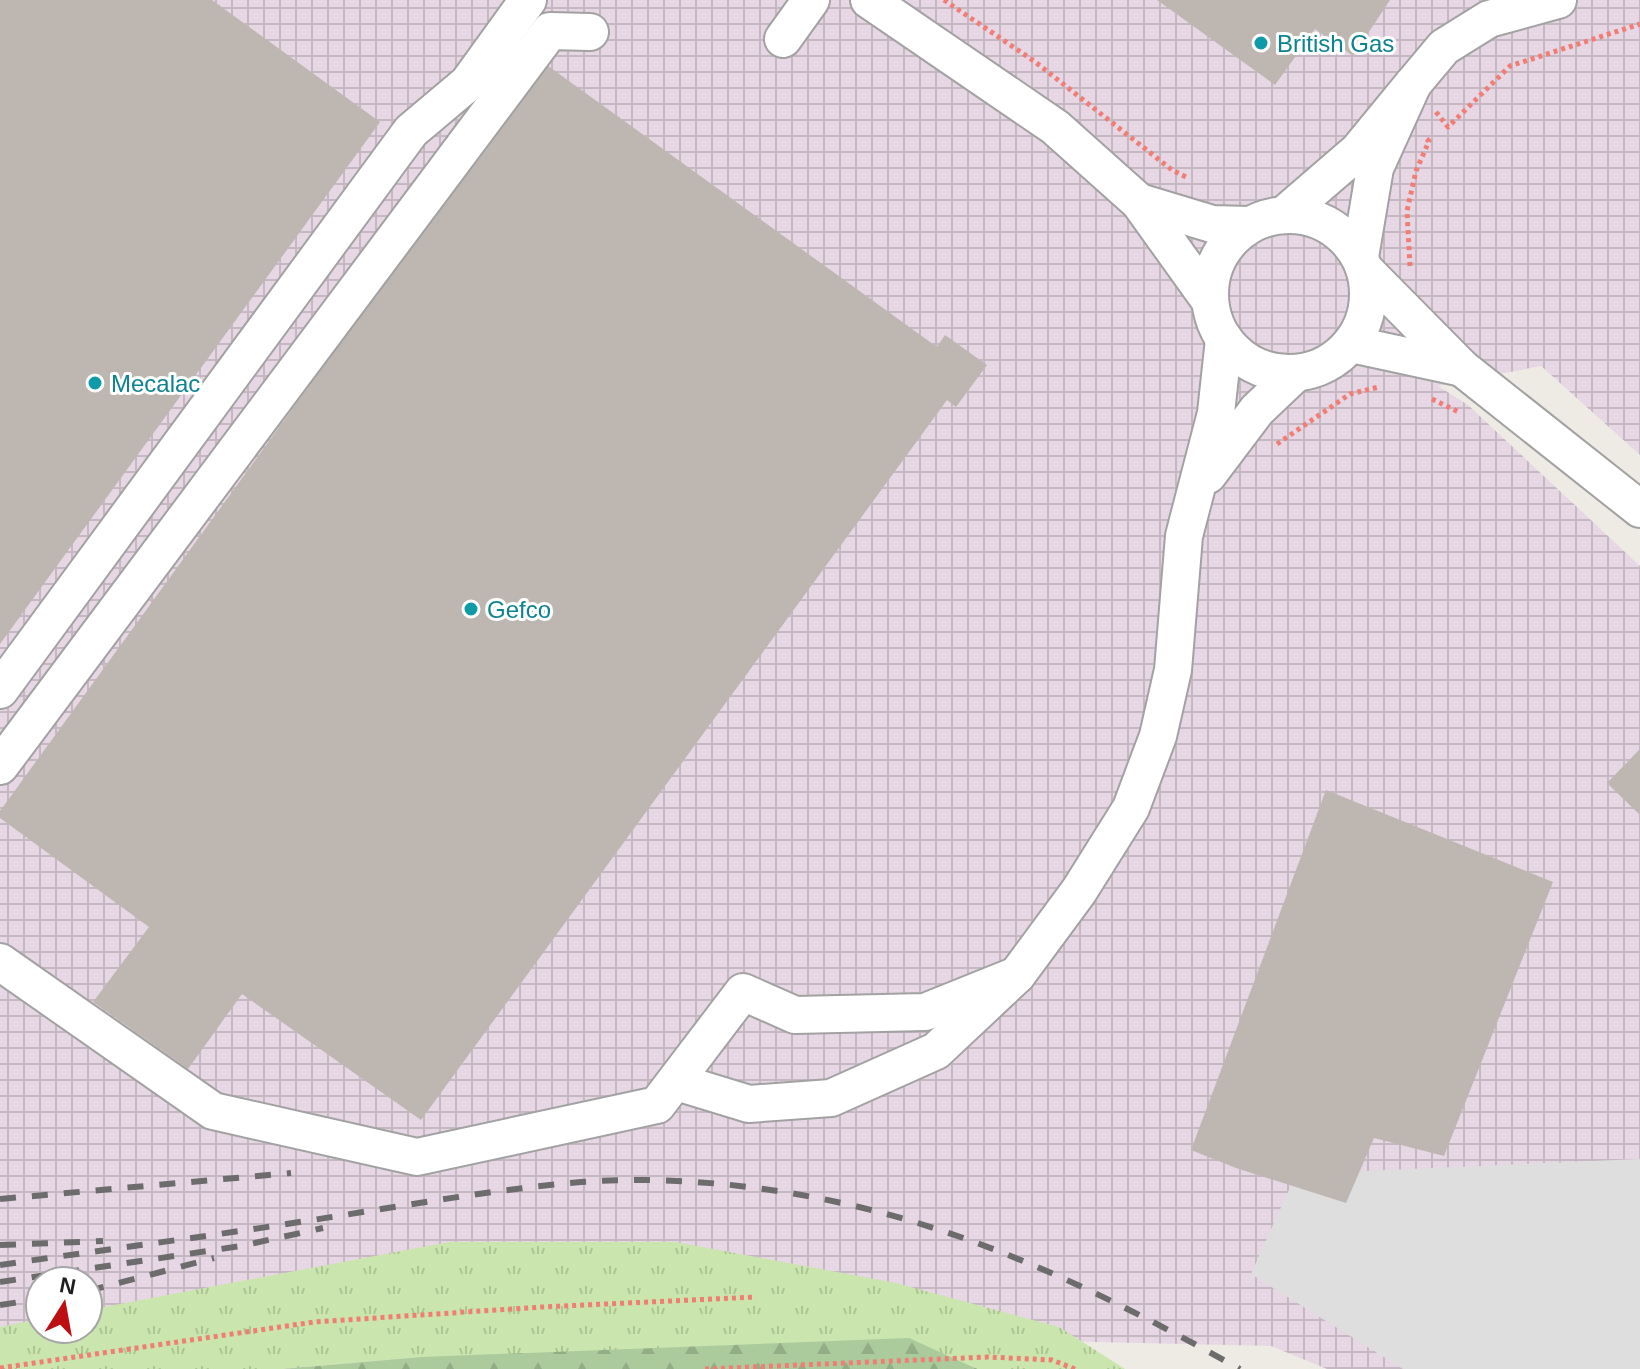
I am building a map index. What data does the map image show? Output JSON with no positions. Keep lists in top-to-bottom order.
{
  "places": ["British Gas", "Mecalac", "Gefco"],
  "north": "top"
}
